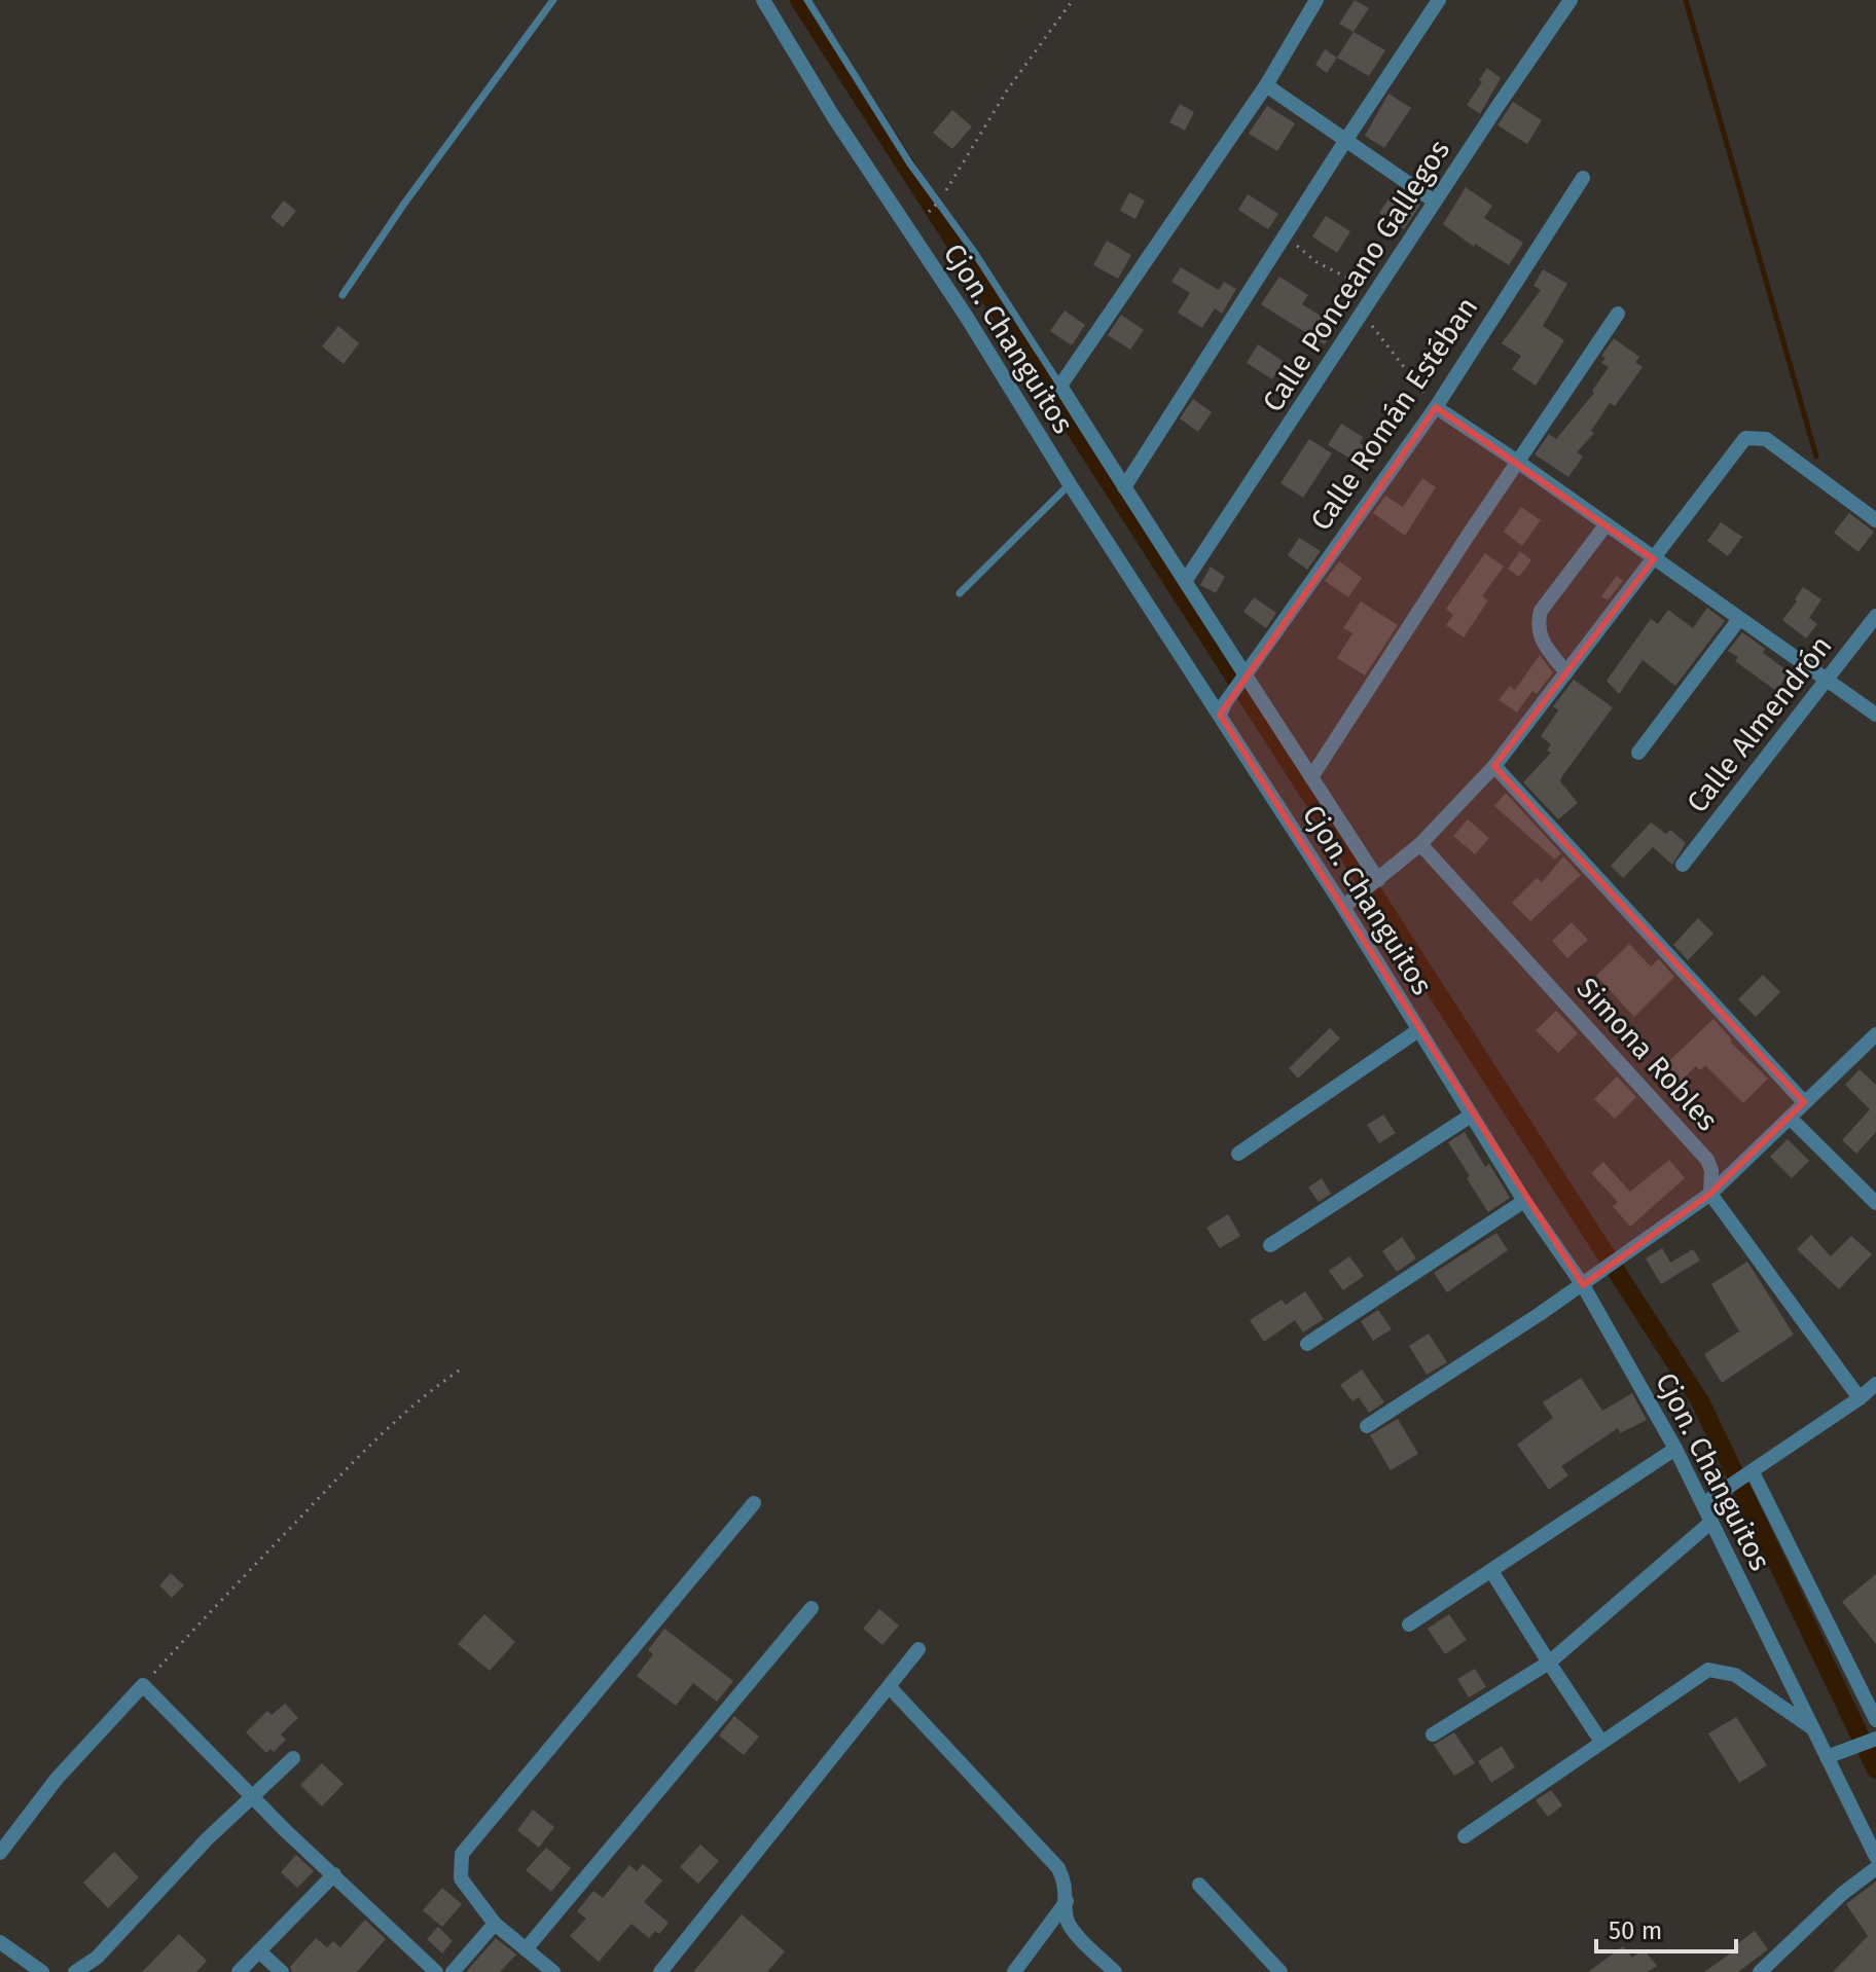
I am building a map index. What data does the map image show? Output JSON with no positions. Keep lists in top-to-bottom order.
{
  "streets": {
    "street": [
      "Calle Ponceano Gallegos",
      "Cjon. Changuitos",
      "Calle Román Estéban",
      "Calle Almendrón",
      "Simona Robles"
    ]
  },
  "crossings": [
    ["Cjon. Changuitos", "Calle Román Estéban"]
  ],
  "scale_bar": "50 m"
}
